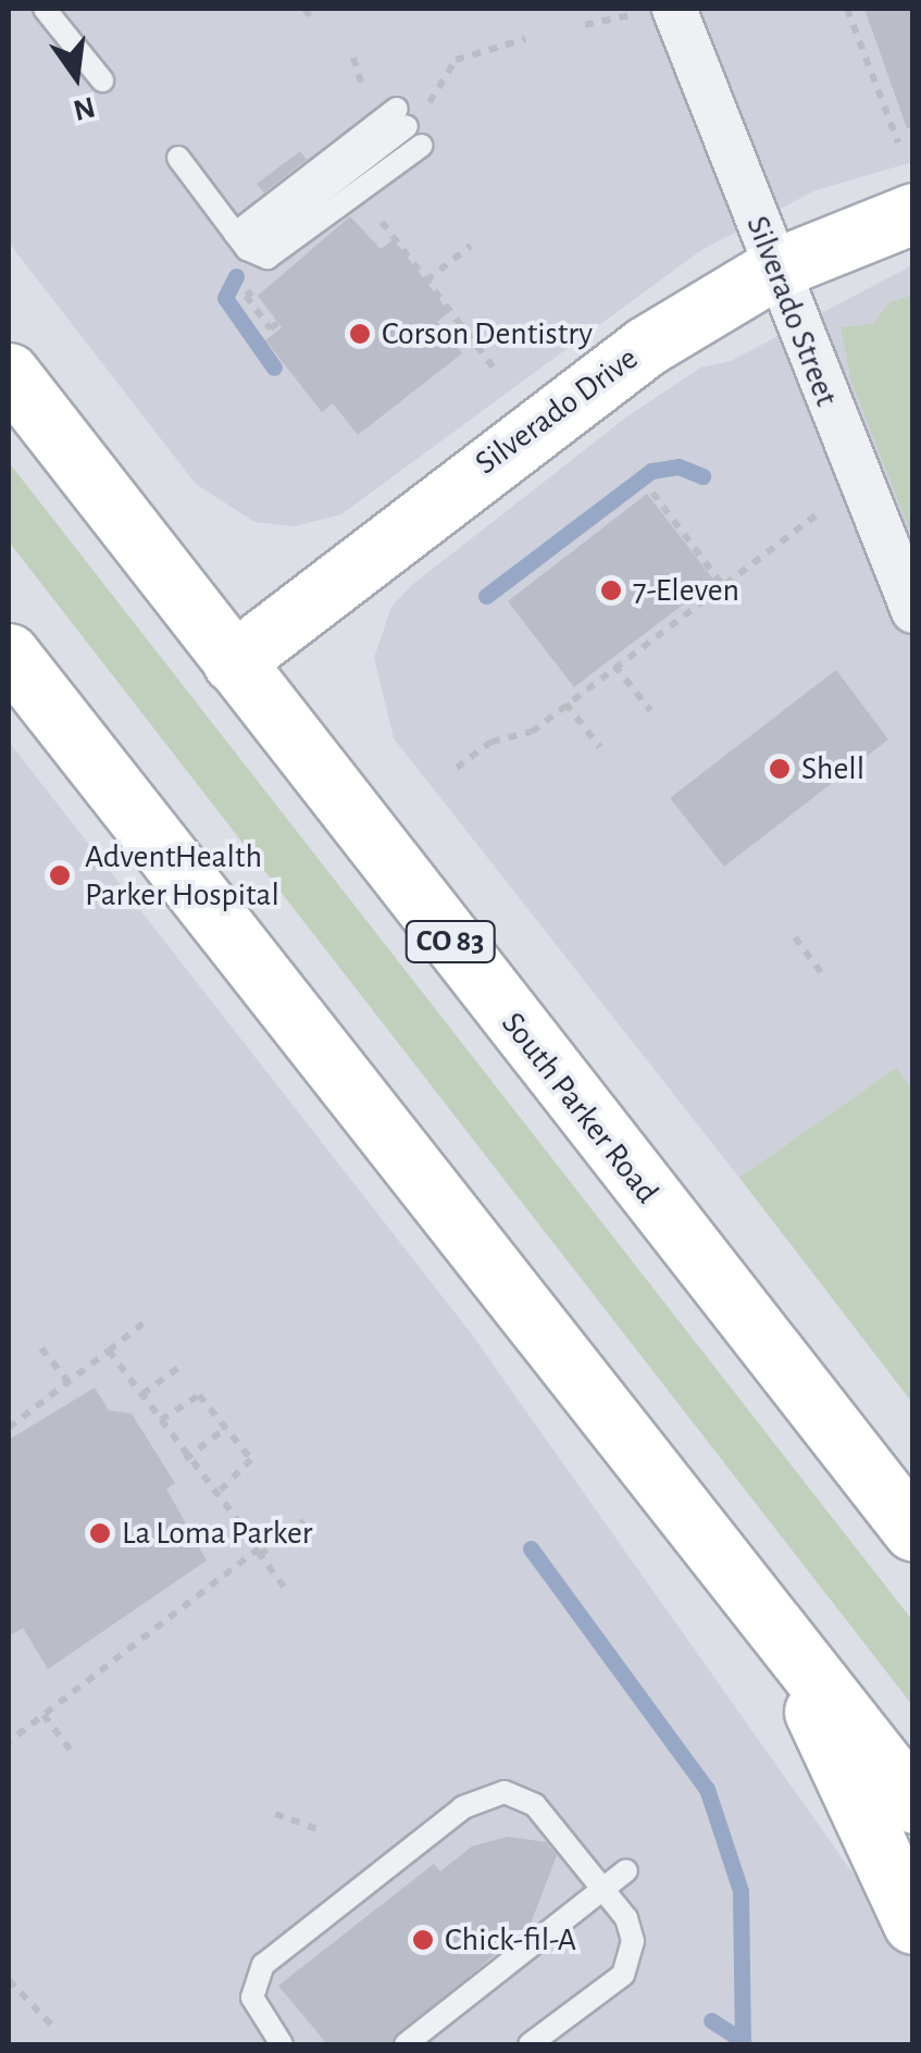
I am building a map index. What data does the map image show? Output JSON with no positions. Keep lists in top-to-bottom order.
{
  "streets": {
    "main road": ["Silverado Drive", "CO 83", "South Parker Road"],
    "street": ["Silverado Street"]
  },
  "crossings": [
    ["Silverado Street", "Silverado Drive"],
    ["Silverado Drive", "South Parker Road"]
  ],
  "places": [
    "Corson Dentistry",
    "7-Eleven",
    "Shell",
    "AdventHealth Parker Hospital",
    "La Loma Parker",
    "Chick-fil-A"
  ],
  "north": "bottom"
}
